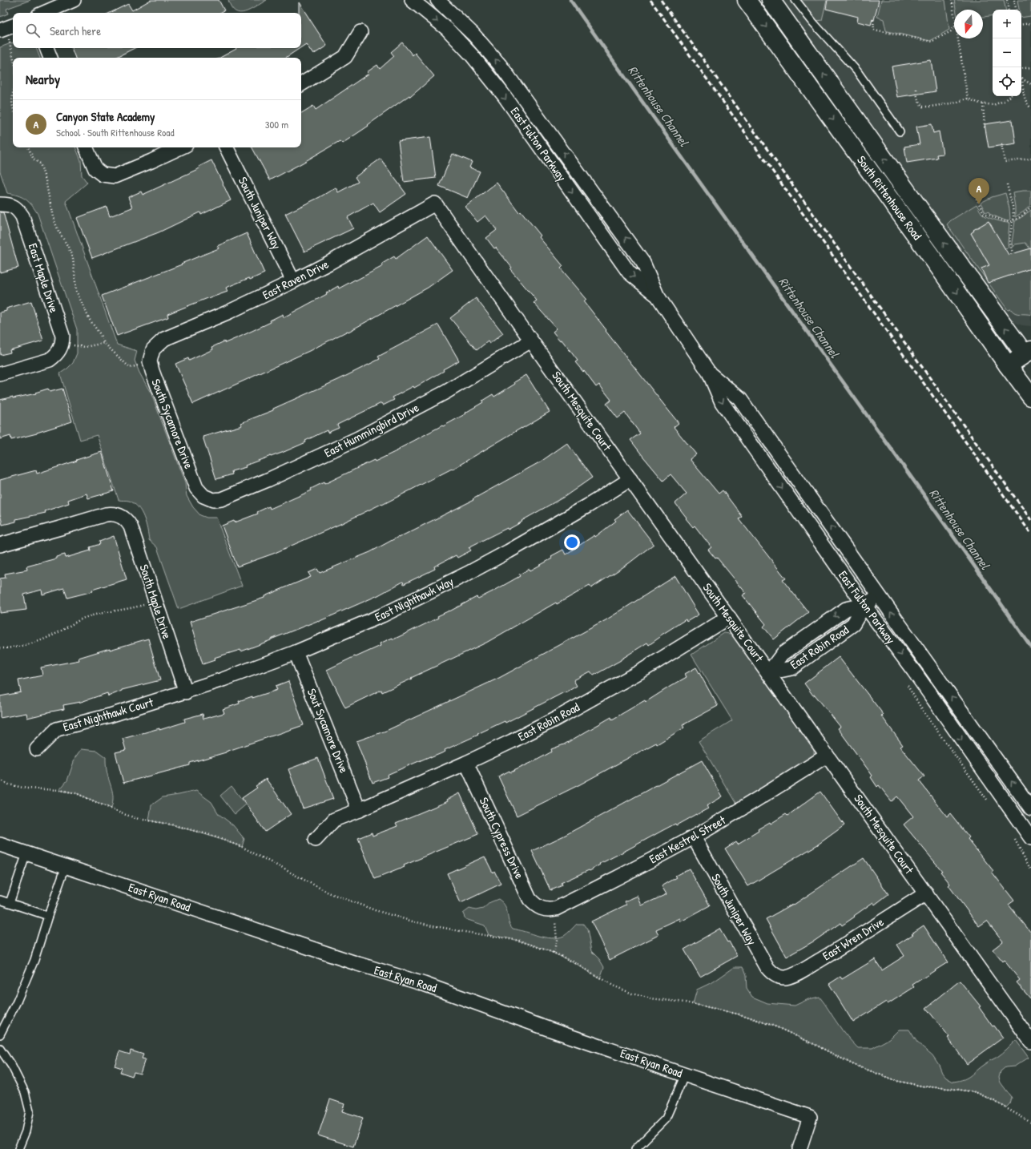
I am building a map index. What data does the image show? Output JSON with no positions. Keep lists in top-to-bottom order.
{
  "streets": {
    "main road": ["South Rittenhouse Road"],
    "street": [
      "East Fulton Parkway",
      "South Juniper Way",
      "East Maple Drive",
      "East Raven Drive",
      "South Mesquite Court",
      "South Sycamore Drive",
      "East Hummingbird Drive",
      "East Nighthawk Way",
      "South Maple Drive",
      "East Robin Road",
      "East Nighthawk Court",
      "Sout Sycamore Drive",
      "South Cypress Drive",
      "East Kestrel Street",
      "East Ryan Road",
      "East Wren Drive"
    ]
  },
  "crossings": [
    ["East Fulton Parkway", "East Robin Road"],
    ["South Juniper Way", "East Raven Drive"],
    ["South Juniper Way", "East Kestrel Street"],
    ["South Juniper Way", "East Wren Drive"],
    ["East Raven Drive", "South Mesquite Court"],
    ["East Raven Drive", "South Sycamore Drive"],
    ["South Mesquite Court", "East Hummingbird Drive"],
    ["South Mesquite Court", "East Nighthawk Way"],
    ["South Mesquite Court", "East Robin Road"],
    ["South Mesquite Court", "East Kestrel Street"],
    ["South Mesquite Court", "East Wren Drive"],
    ["South Sycamore Drive", "East Hummingbird Drive"],
    ["East Nighthawk Way", "South Maple Drive"],
    ["East Nighthawk Way", "East Nighthawk Court"],
    ["East Nighthawk Way", "Sout Sycamore Drive"],
    ["South Maple Drive", "East Nighthawk Court"],
    ["East Robin Road", "Sout Sycamore Drive"],
    ["East Robin Road", "South Cypress Drive"],
    ["South Cypress Drive", "East Kestrel Street"]
  ],
  "water": ["Rittenhouse Channel"],
  "north": "bottom",
  "page": {
    "map_buttons": ["+", "−"],
    "search": "Search here",
    "heading": "Nearby",
    "list": [
      {
        "mark": "A",
        "name": "Canyon State Academy",
        "note": "School · South Rittenhouse Road",
        "value": "300 m"
      }
    ],
    "pins": "A"
  }
}
